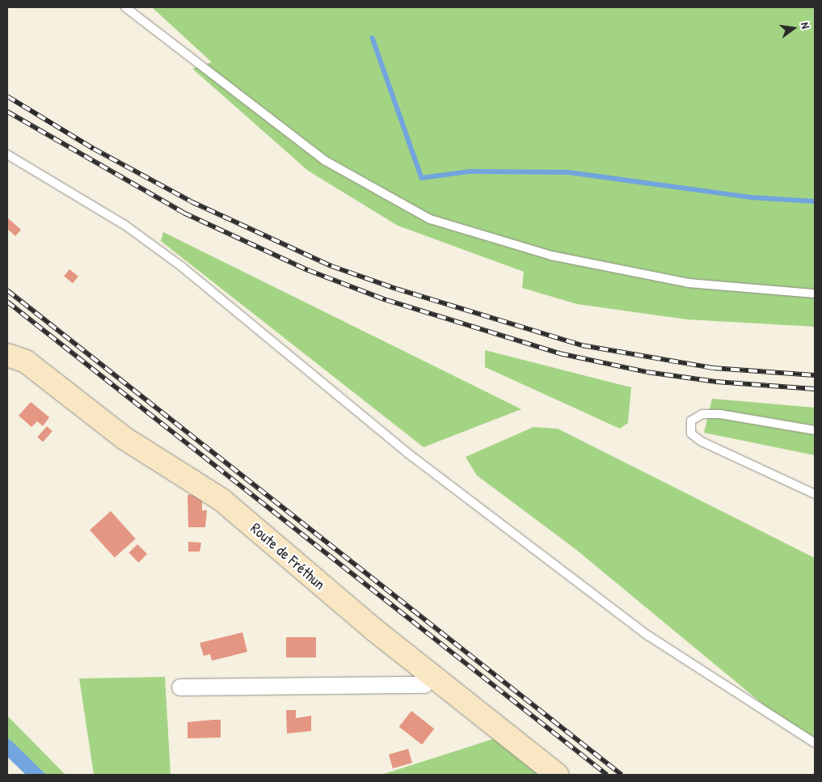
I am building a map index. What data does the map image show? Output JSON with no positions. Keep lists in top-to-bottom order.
{
  "streets": {
    "street": ["Route de Fréthun"]
  },
  "north": "right"
}
